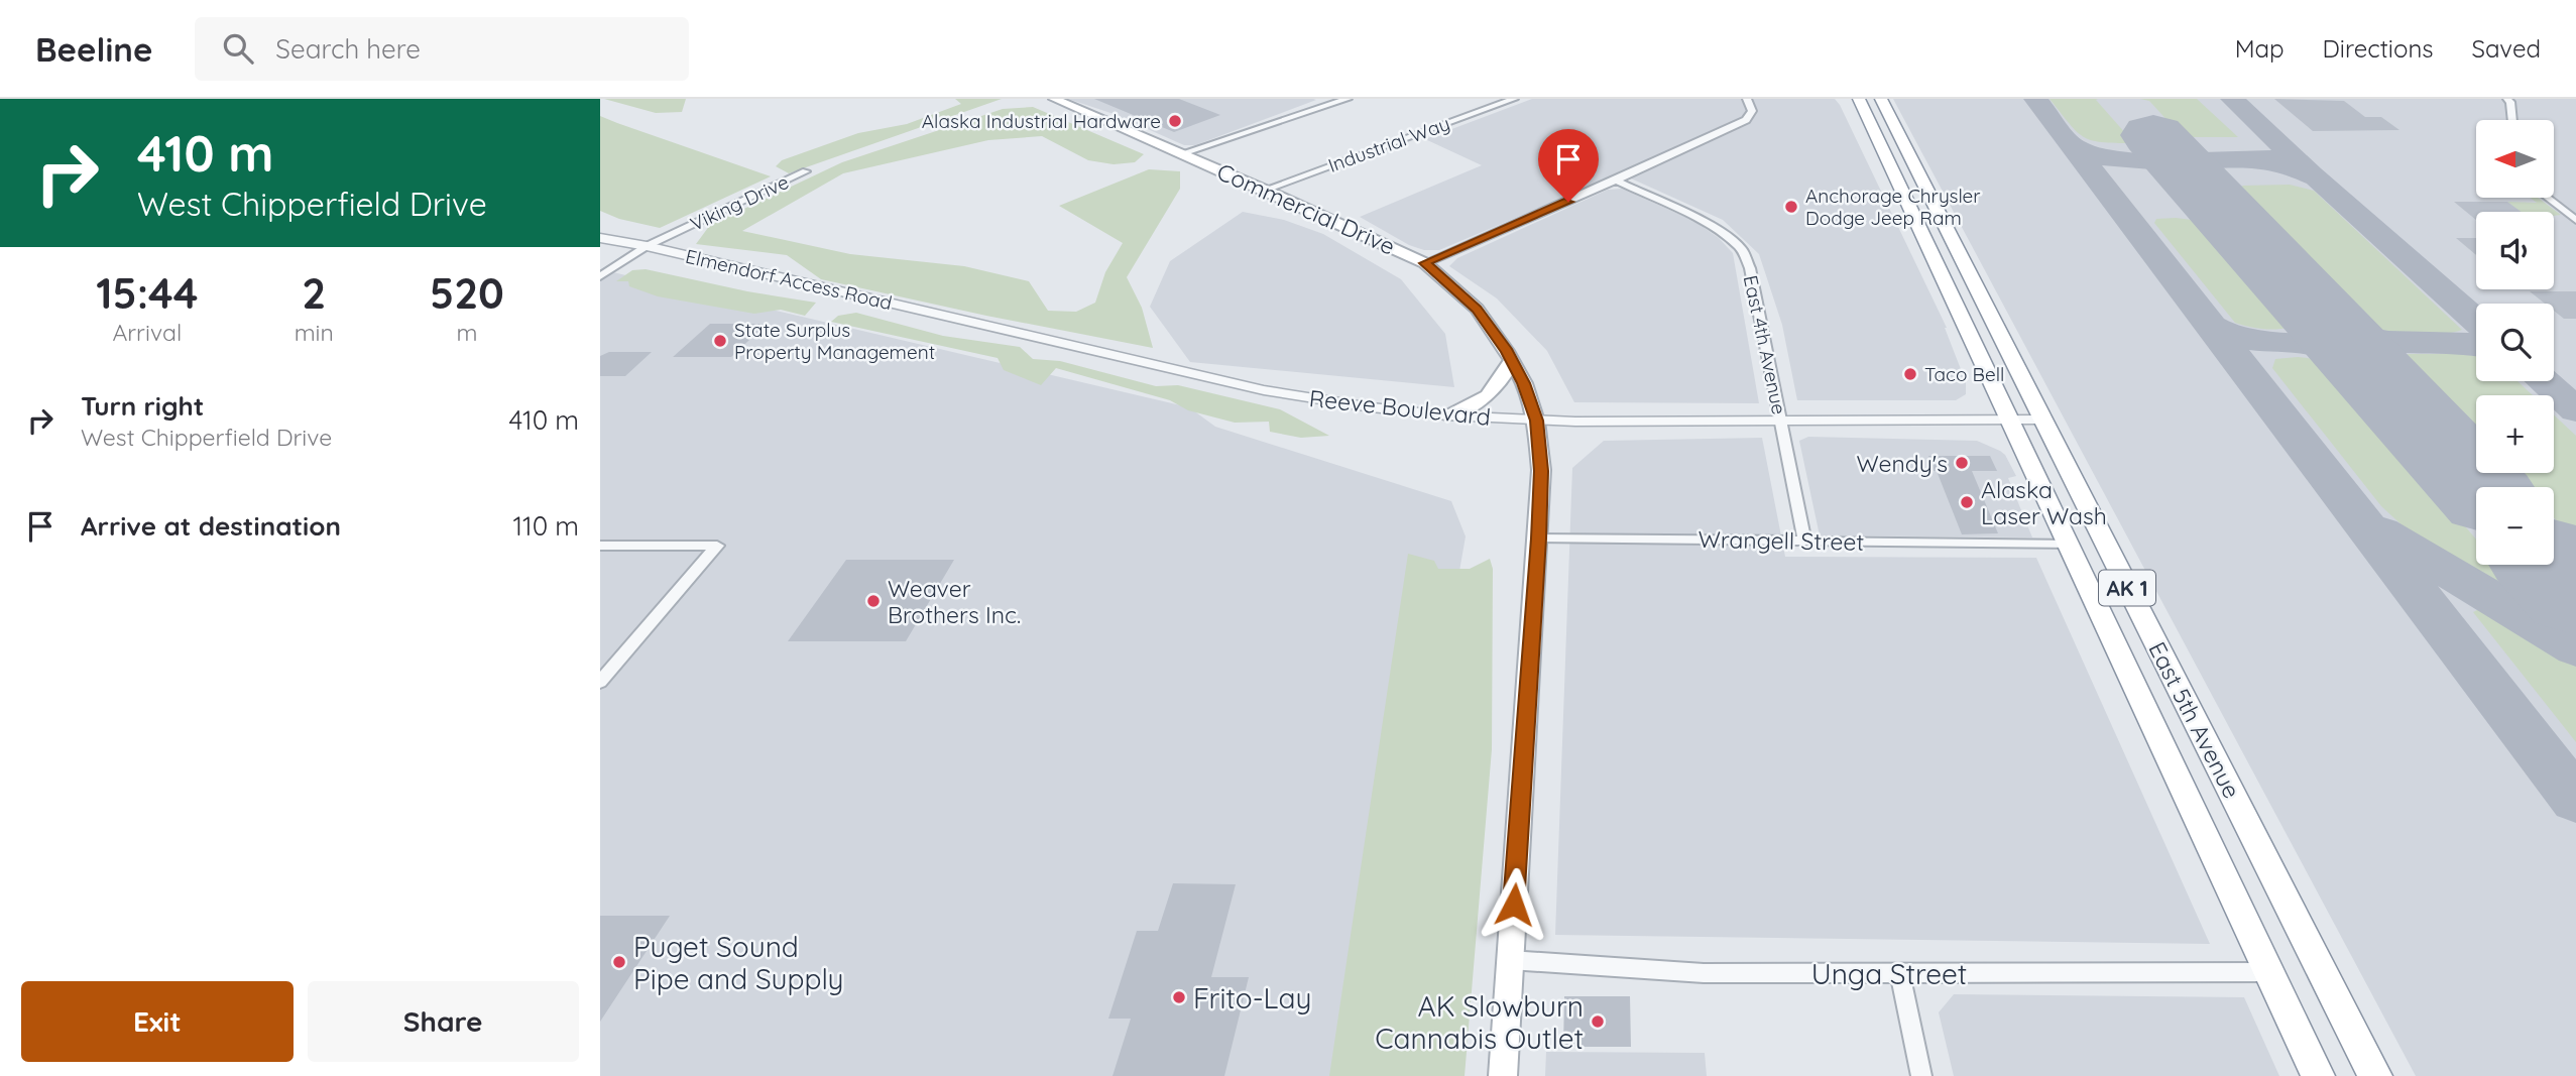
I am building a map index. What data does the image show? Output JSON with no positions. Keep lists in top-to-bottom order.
{
  "streets": {
    "highway": ["AK 1", "East 5th Avenue"],
    "main road": ["Commercial Drive"],
    "street": [
      "Industrial Way",
      "Viking Drive",
      "Elmendorf Access Road",
      "East 4th Avenue",
      "Reeve Boulevard",
      "Wrangell Street",
      "Unga Street"
    ]
  },
  "crossings": [
    ["Industrial Way", "Commercial Drive"],
    ["Viking Drive", "Elmendorf Access Road"],
    ["Commercial Drive", "Reeve Boulevard"],
    ["Commercial Drive", "Wrangell Street"],
    ["Commercial Drive", "Unga Street"],
    ["Elmendorf Access Road", "Reeve Boulevard"],
    ["East 4th Avenue", "Reeve Boulevard"],
    ["East 4th Avenue", "Wrangell Street"],
    ["Reeve Boulevard", "East 5th Avenue"],
    ["Wrangell Street", "East 5th Avenue"],
    ["East 5th Avenue", "Unga Street"]
  ],
  "places": [
    "Alaska Industrial Hardware",
    "Anchorage Chrysler Dodge Jeep Ram",
    "State Surplus Property Management",
    "Taco Bell",
    "Wendy's",
    "Alaska Laser Wash",
    "Weaver Brothers Inc.",
    "Puget Sound Pipe and Supply",
    "Frito-Lay",
    "AK Slowburn Cannabis Outlet"
  ],
  "north": "left",
  "page": {
    "header": "Beeline",
    "search": "Search here",
    "nav": ["Map", "Directions", "Saved"],
    "turn": ["410 m", "West Chipperfield Drive"],
    "map_buttons": ["+", "−"],
    "eta": [
      "15:44",
      "Arrival",
      "2",
      "min",
      "520",
      "m"
    ],
    "list": [
      {
        "name": "Turn right",
        "note": "West Chipperfield Drive",
        "value": "410 m"
      },
      {
        "name": "Arrive at destination",
        "value": "110 m"
      }
    ],
    "buttons": ["Exit", "Share"]
  }
}
